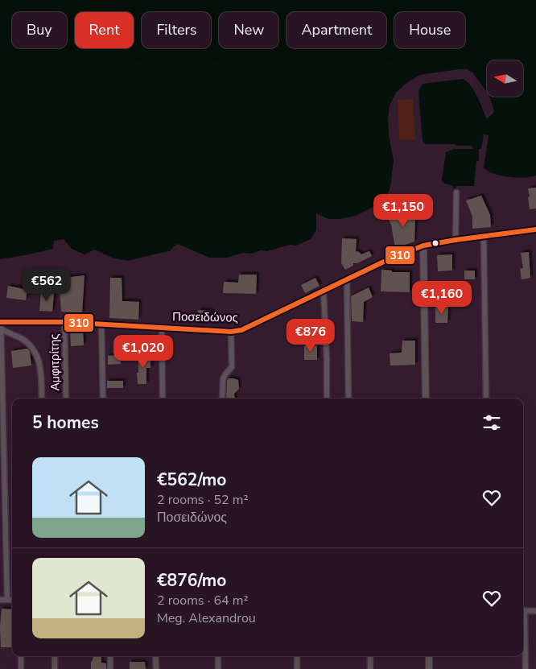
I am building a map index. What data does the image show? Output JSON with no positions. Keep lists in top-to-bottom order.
{
  "streets": {
    "street": ["Ποσειδώνος", "Αμφιτρίτης"]
  },
  "crossings": [
    ["Ποσειδώνος", "Αμφιτρίτης"]
  ],
  "lines": ["transit line 310"],
  "north": "left",
  "page": {
    "chip": [
      "Buy",
      "Rent",
      "Filters",
      "New",
      "Apartment",
      "House"
    ],
    "price": [
      "€1,150",
      "€562",
      "€1,160",
      "€876",
      "€1,020"
    ],
    "heading": "5 homes",
    "list": [
      {
        "name": "€562/mo",
        "note": "2 rooms · 52 m² · Ποσειδώνος"
      },
      {
        "name": "€876/mo",
        "note": "2 rooms · 64 m² · Meg. Alexandrou"
      }
    ]
  }
}
